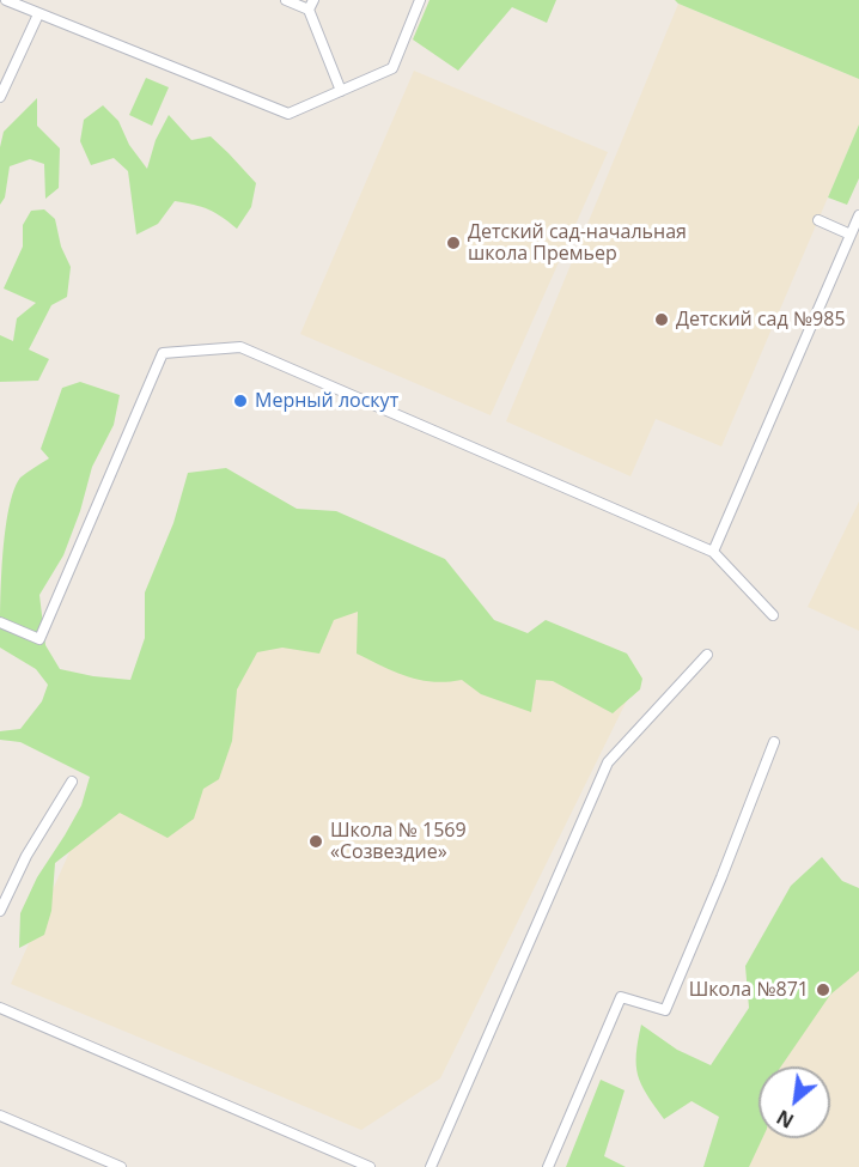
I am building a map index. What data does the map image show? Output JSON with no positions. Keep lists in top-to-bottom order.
{
  "places": [
    "Детский сад-начальная школа Премьер",
    "Детский сад №985",
    "Мерный лоскут",
    "Школа № 1569 «Созвездие»",
    "Школа №871"
  ],
  "north": "bottom left"
}
